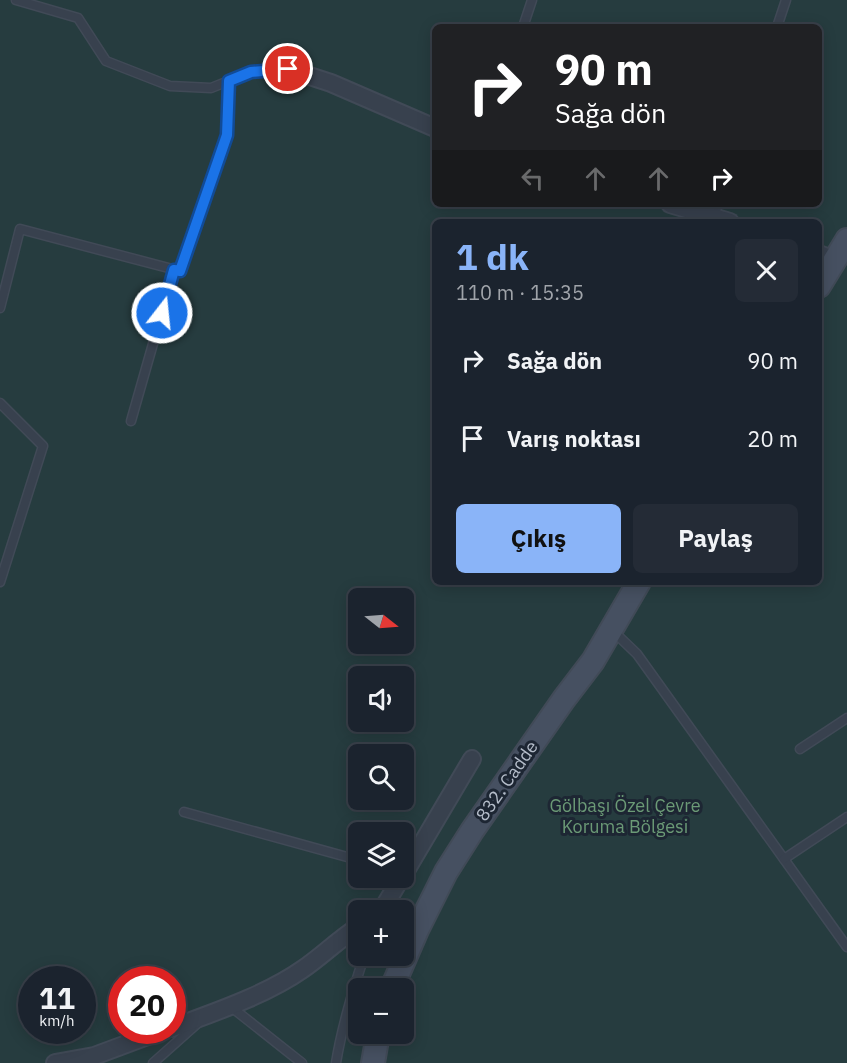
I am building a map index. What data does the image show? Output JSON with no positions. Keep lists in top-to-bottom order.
{
  "streets": {
    "street": ["832. Cadde"]
  },
  "parks": ["Gölbaşı Özel Çevre Koruma Bölgesi"],
  "north": "right",
  "page": {
    "turn": ["90 m", "Sağa dön"],
    "heading": ["1 dk", "110 m · 15:35"],
    "list": [
      {
        "name": "Sağa dön",
        "value": "90 m"
      },
      {
        "name": "Varış noktası",
        "value": "20 m"
      }
    ],
    "buttons": ["Çıkış", "Paylaş"],
    "map_buttons": ["+", "−"],
    "speed": "11 km/h",
    "limit": "20"
  }
}
